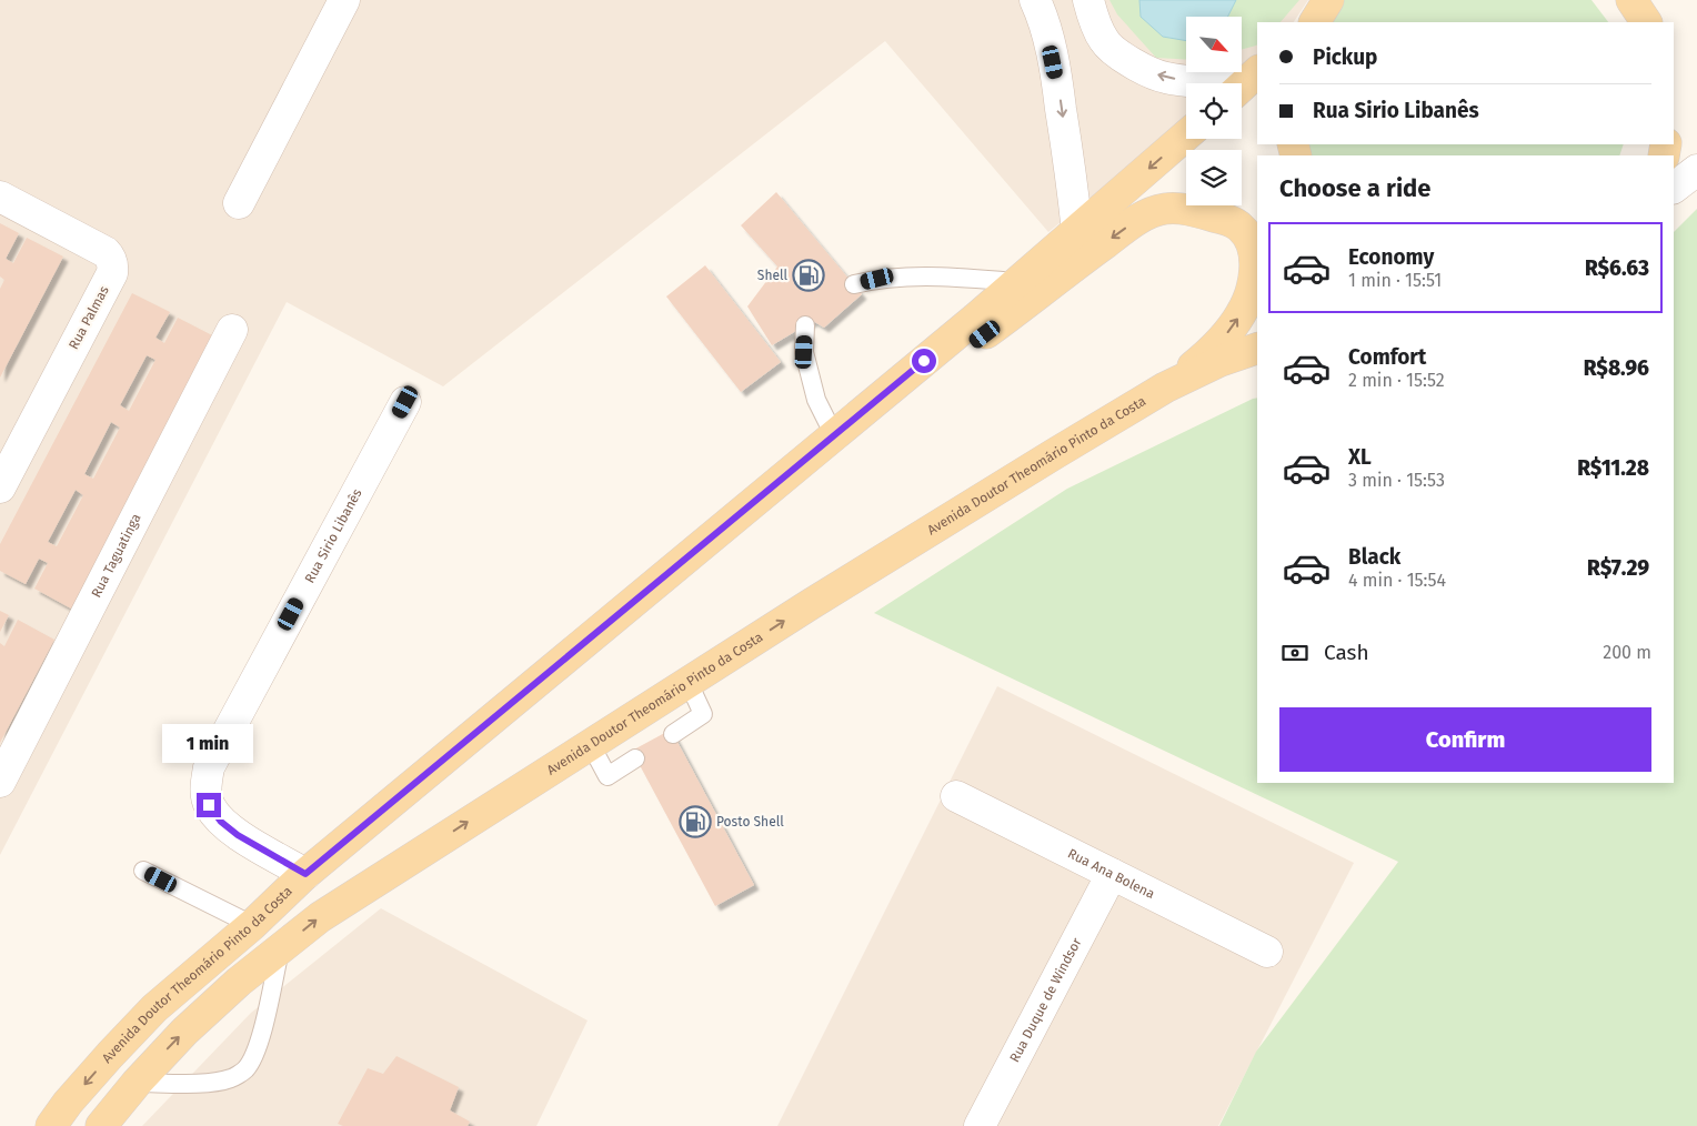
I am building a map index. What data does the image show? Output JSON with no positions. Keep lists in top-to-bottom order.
{
  "streets": {
    "main road": ["Avenida Doutor Theomário Pinto da Costa"],
    "street": [
      "Rua Palmas",
      "Rua Sirio Libanês",
      "Rua Taguatinga",
      "Rua Ana Bolena",
      "Rua Duque de Windsor"
    ]
  },
  "crossings": [
    ["Avenida Doutor Theomário Pinto da Costa", "Rua Sirio Libanês"],
    ["Rua Ana Bolena", "Rua Duque de Windsor"]
  ],
  "places": {
    "fuel station": ["Shell", "Posto Shell"]
  },
  "north": "bottom right",
  "page": {
    "banner": ["Pickup", "Rua Sirio Libanês"],
    "heading": "Choose a ride",
    "list": [
      {
        "name": "Economy",
        "note": "1 min · 15:51",
        "value": "R$6.63"
      },
      {
        "name": "Comfort",
        "note": "2 min · 15:52",
        "value": "R$8.96"
      },
      {
        "name": "XL",
        "note": "3 min · 15:53",
        "value": "R$11.28"
      },
      {
        "name": "Black",
        "note": "4 min · 15:54",
        "value": "R$7.29"
      }
    ],
    "pay": ["Cash", "200 m"],
    "buttons": "Confirm",
    "bubble": "1 min"
  }
}
